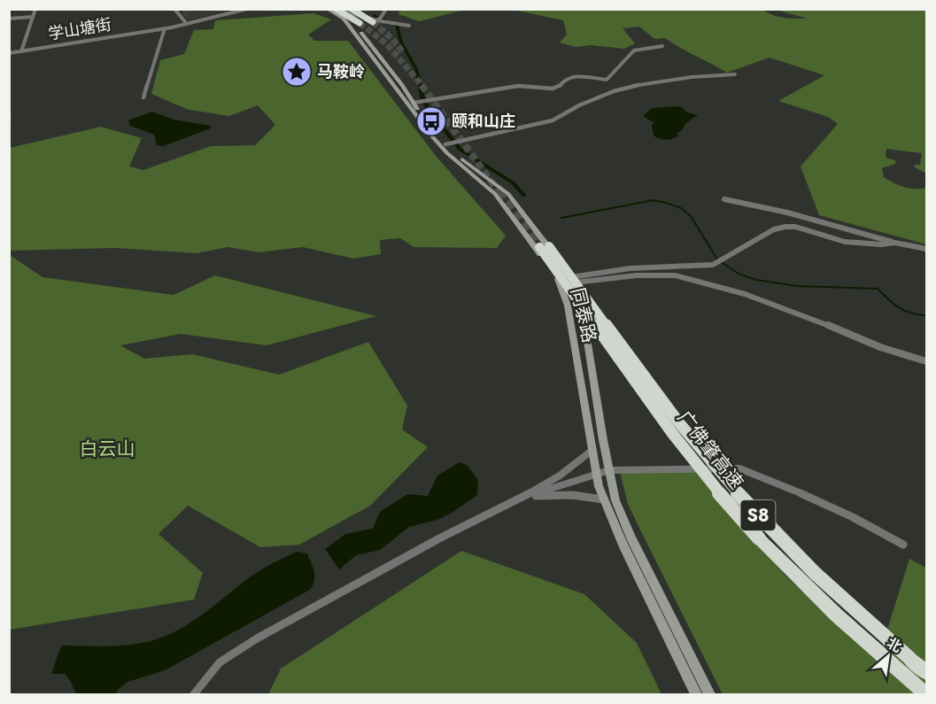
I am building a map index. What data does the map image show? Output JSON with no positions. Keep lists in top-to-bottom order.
{
  "streets": {
    "highway": ["广佛肇高速", "S8"],
    "main road": ["同泰路"],
    "street": ["学山塘街"]
  },
  "parks": ["白云山"],
  "places": {
    "place": ["马鞍岭"],
    "bus stop": ["颐和山庄"]
  },
  "north": "top right"
}
